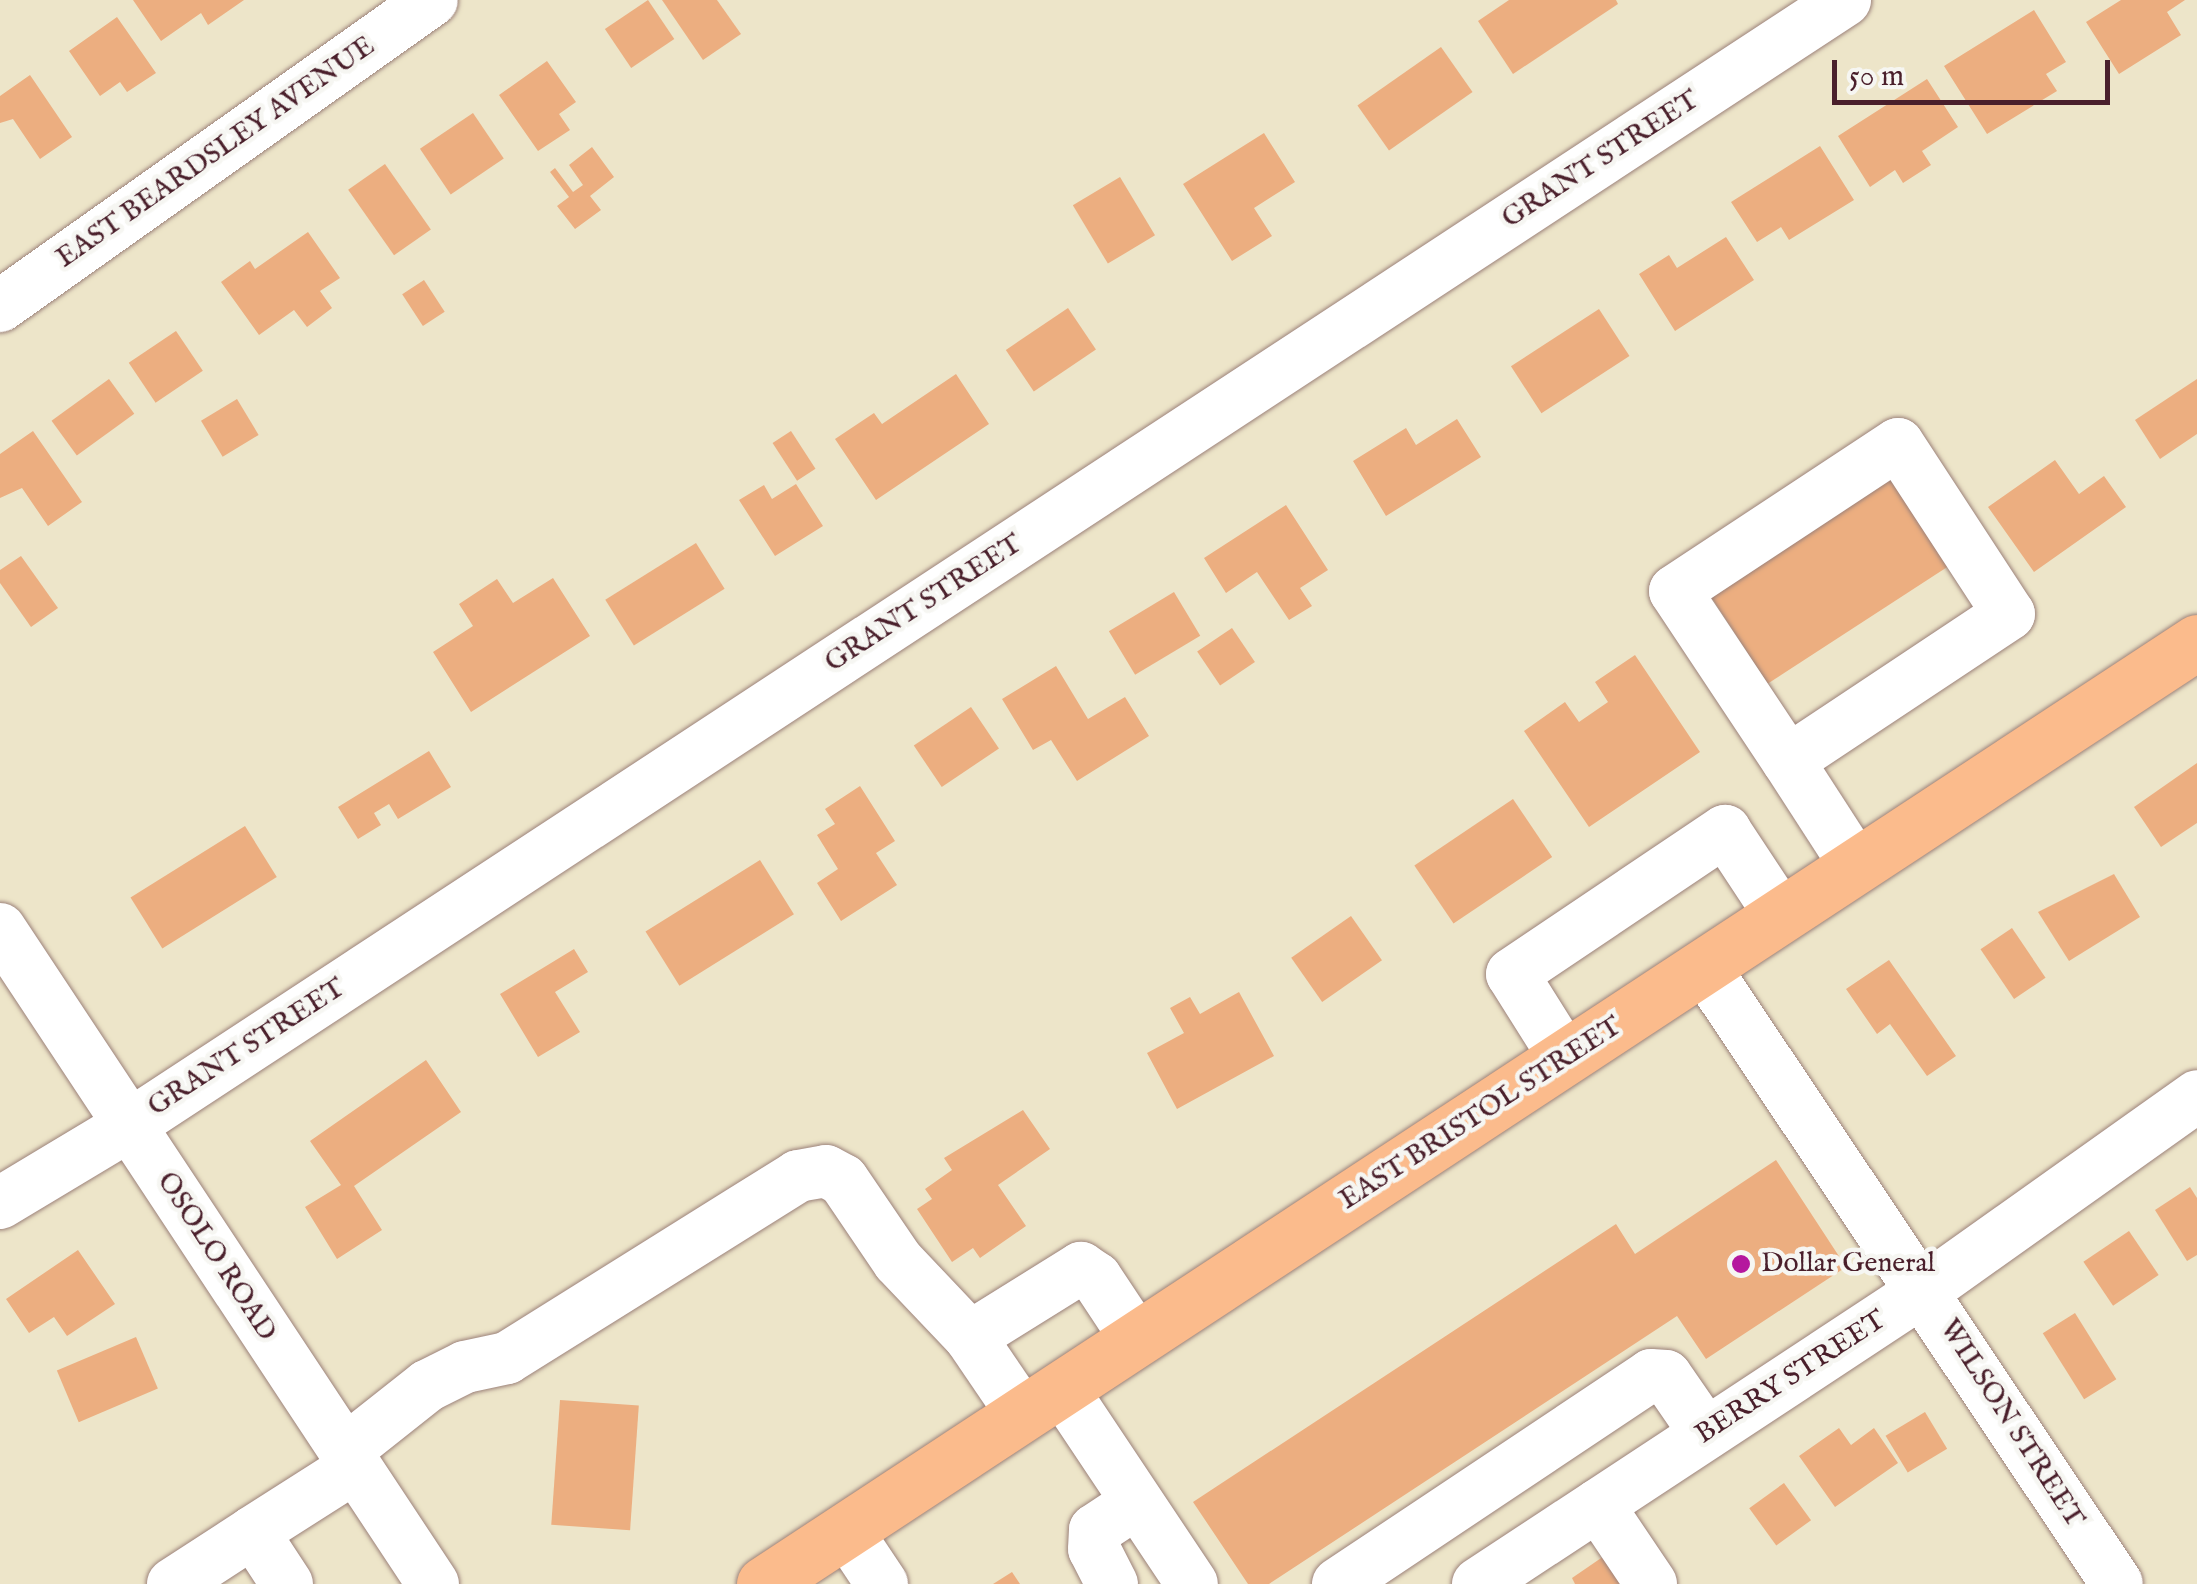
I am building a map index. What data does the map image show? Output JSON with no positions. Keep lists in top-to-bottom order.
{
  "streets": {
    "main road": ["EAST BRISTOL STREET"],
    "street": [
      "EAST BEARDSLEY AVENUE",
      "GRANT STREET",
      "OSOLO ROAD",
      "BERRY STREET",
      "WILSON STREET"
    ]
  },
  "crossings": [
    ["GRANT STREET", "OSOLO ROAD"],
    ["EAST BRISTOL STREET", "WILSON STREET"],
    ["BERRY STREET", "WILSON STREET"]
  ],
  "places": ["Dollar General"],
  "scale_bar": "50 m"
}
